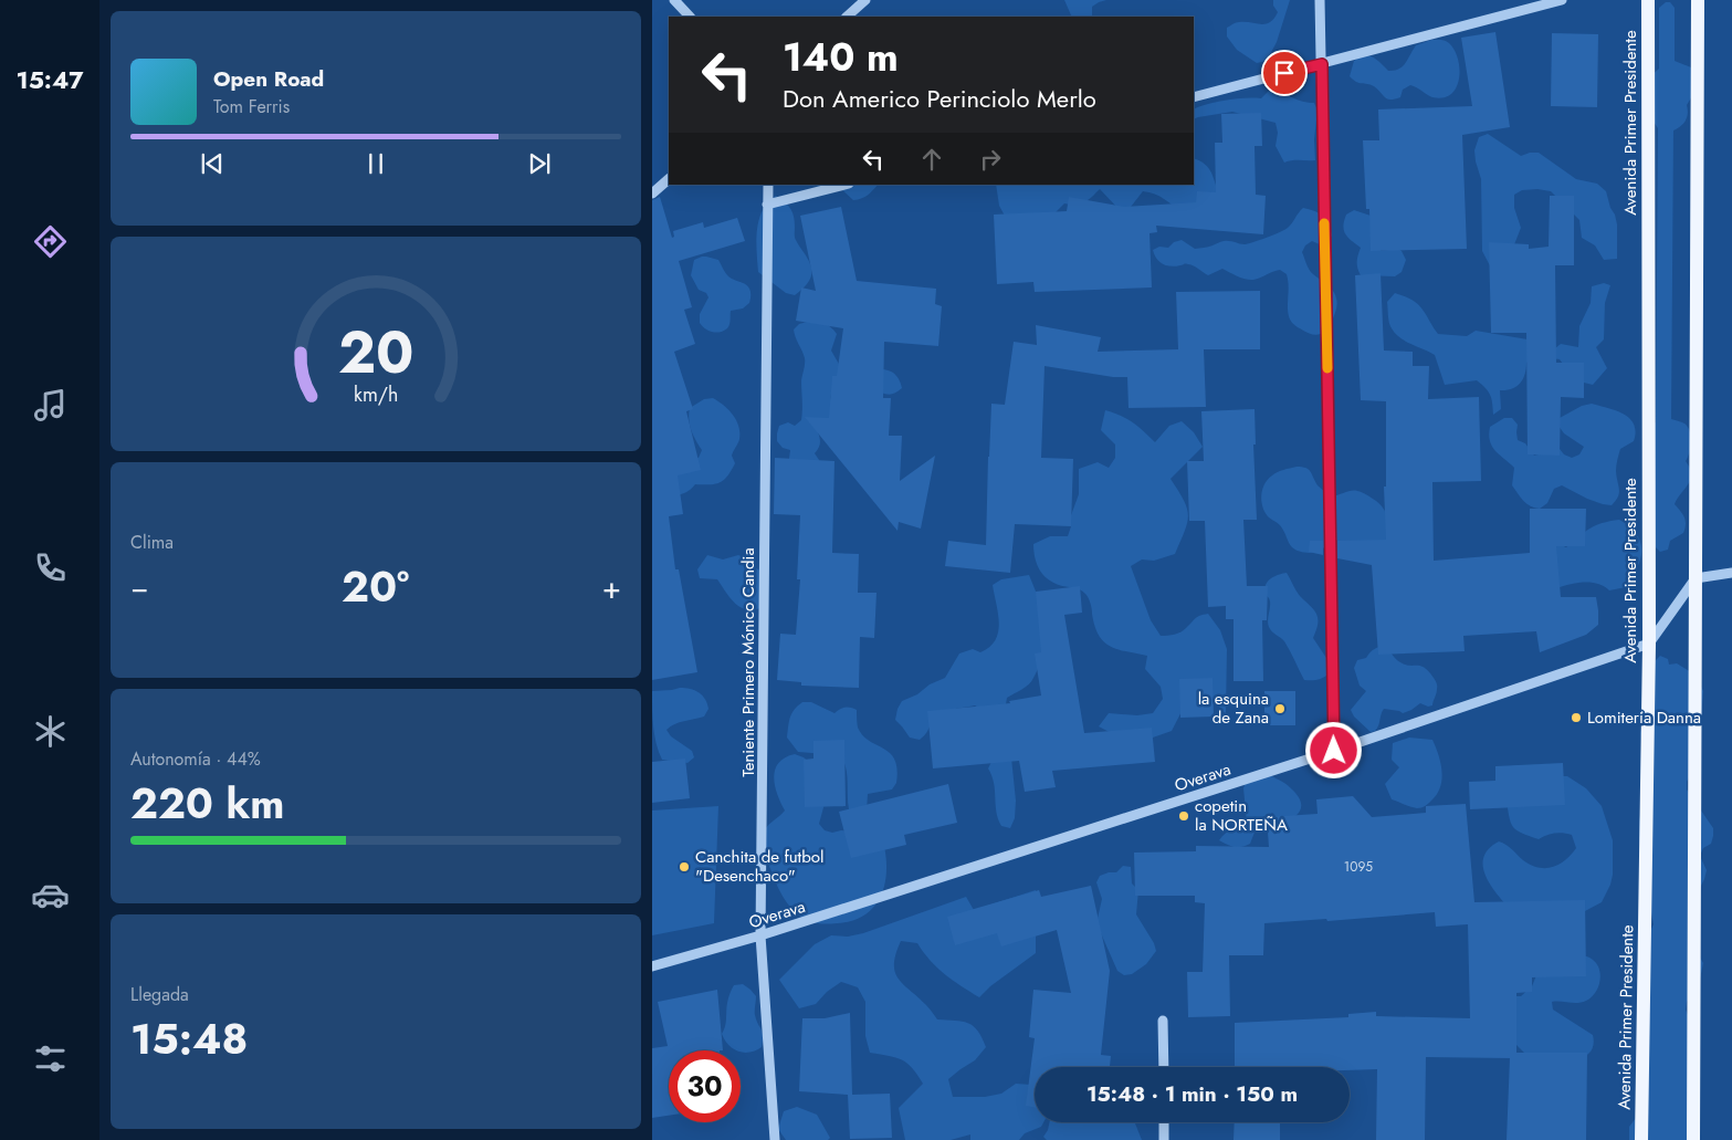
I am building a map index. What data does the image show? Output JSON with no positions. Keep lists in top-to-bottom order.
{
  "streets": {
    "main road": ["Avenida Primer Presidente"],
    "street": ["Teniente Primero Mónico Candia", "Overava"]
  },
  "crossings": [
    ["Avenida Primer Presidente", "Overava"],
    ["Teniente Primero Mónico Candia", "Overava"]
  ],
  "places": [
    "la esquina de Zana",
    "Lomiteria Danna",
    "copetin la NORTEÑA",
    "Canchita de futbol \"Desenchaco\""
  ],
  "house_numbers": ["1095"],
  "page": {
    "tabs": "15:47",
    "turn": ["140 m", "Don Americo Perinciolo Merlo"],
    "song": ["Open Road", "Tom Ferris"],
    "tile": [
      "Clima",
      ["Autonomía · 44%", "220 km"],
      ["Llegada", "15:48"]
    ],
    "heat": ["−", "20°", "+"],
    "limit": "30",
    "trip": "15:48 · 1 min · 150 m",
    "gauge": ["20", "km/h"]
  }
}
